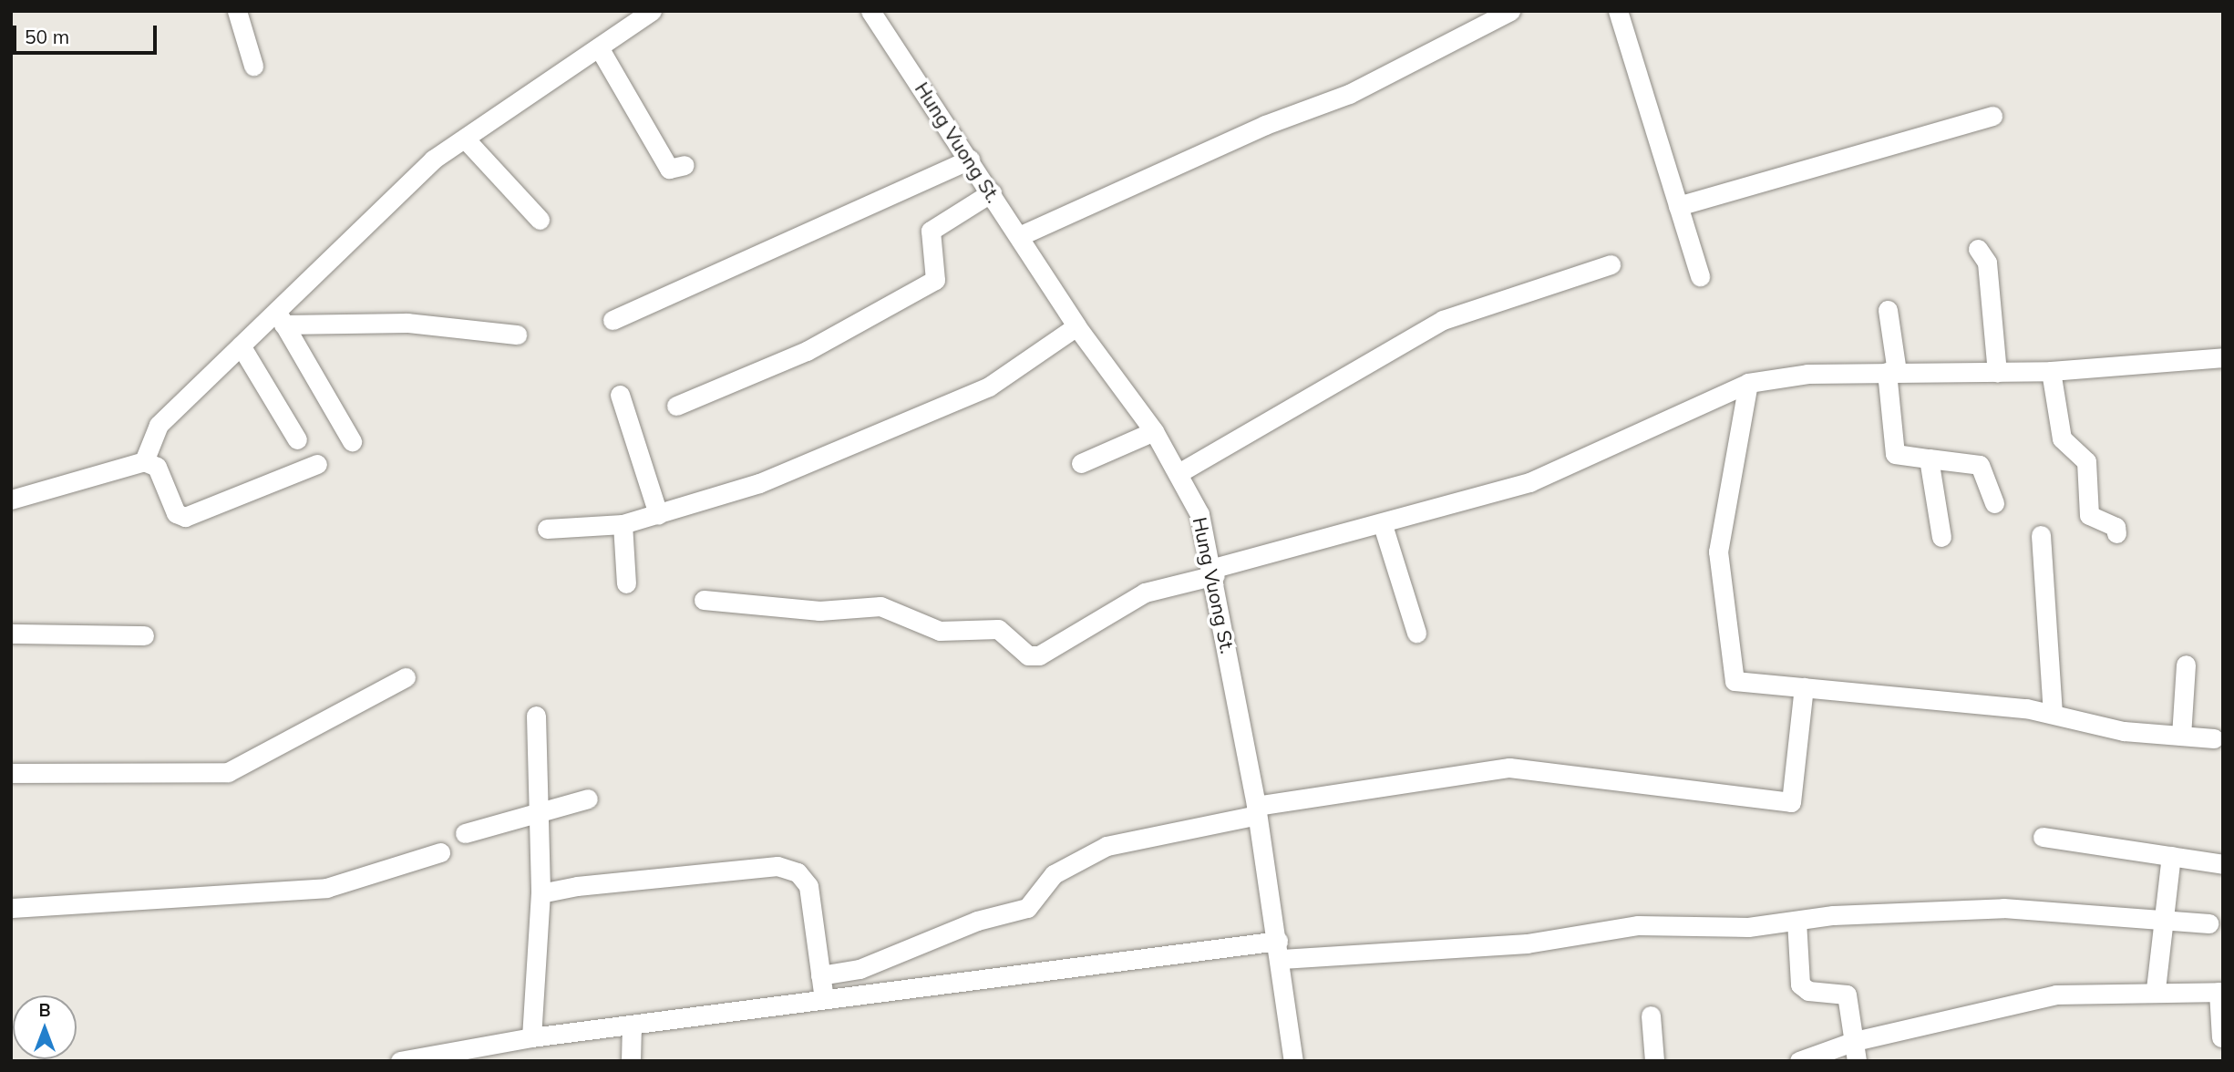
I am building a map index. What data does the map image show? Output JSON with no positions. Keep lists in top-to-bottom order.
{
  "streets": {
    "street": ["Hung Vuong St."]
  },
  "scale_bar": "50 m",
  "north": "top"
}
